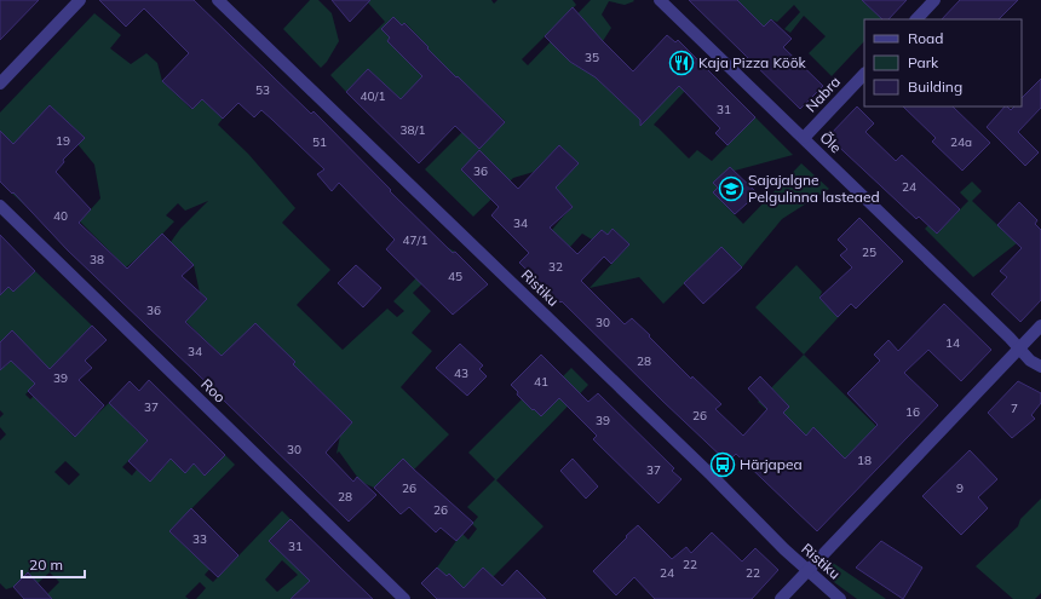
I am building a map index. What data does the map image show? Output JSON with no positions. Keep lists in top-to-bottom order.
{
  "streets": {
    "street": [
      "Nabra",
      "Õle",
      "Ristiku",
      "Roo"
    ]
  },
  "crossings": [
    ["Nabra", "Õle"]
  ],
  "places": {
    "restaurant": ["Kaja Pizza Köök"],
    "school or university": ["Sajajalgne Pelgulinna lasteaed"],
    "bus stop": ["Härjapea"]
  },
  "house_numbers": [
    "35",
    "53",
    "40/1",
    "31",
    "38/1",
    "19",
    "51",
    "24a",
    "36",
    "24",
    "40",
    "34",
    "47/1",
    "25",
    "38",
    "32",
    "45",
    "36",
    "30",
    "14",
    "34",
    "28",
    "43",
    "39",
    "41",
    "37",
    "7",
    "16",
    "26",
    "39",
    "30",
    "18",
    "37",
    "26",
    "9",
    "28",
    "26",
    "33",
    "31",
    "22",
    "24",
    "22"
  ],
  "legend": ["Road", "Park", "Building"],
  "scale_bar": "20 m"
}
